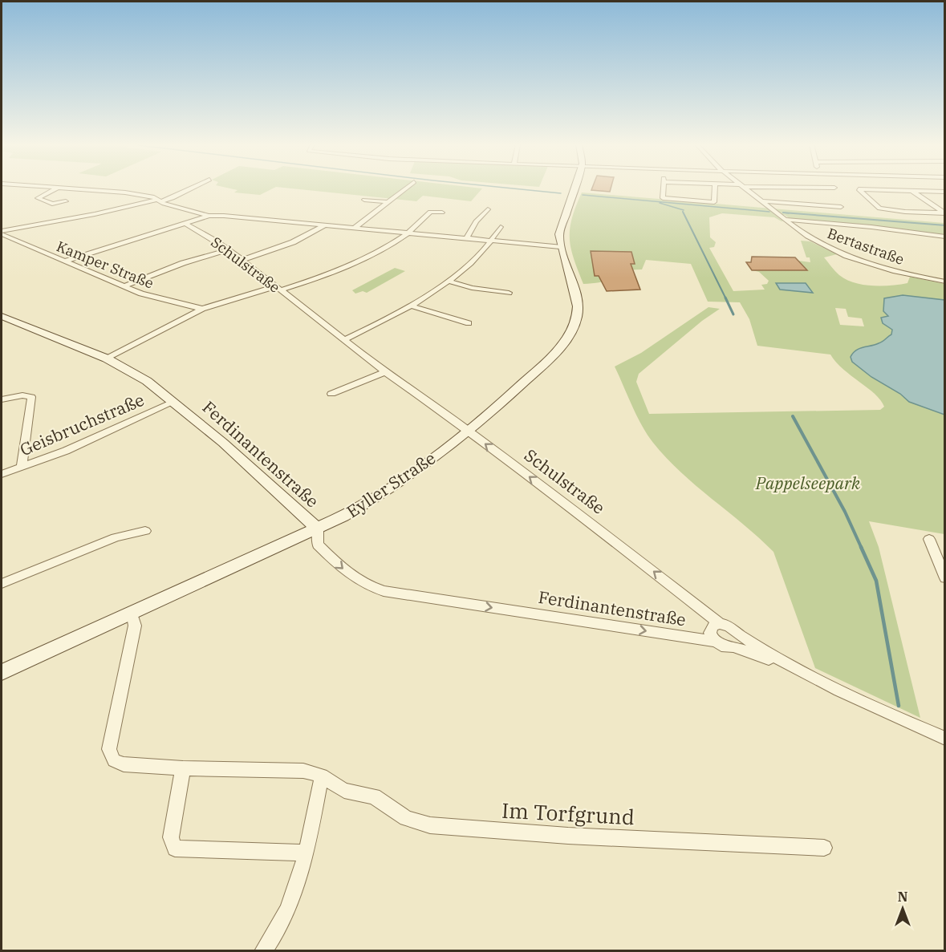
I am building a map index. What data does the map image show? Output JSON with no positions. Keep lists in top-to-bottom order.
{
  "streets": {
    "main road": ["Ferdinantenstraße", "Eyller Straße"],
    "street": [
      "Bertastraße",
      "Kamper Straße",
      "Schulstraße",
      "Geisbruchstraße",
      "Im Torfgrund"
    ]
  },
  "crossings": [
    ["Schulstraße", "Ferdinantenstraße"],
    ["Schulstraße", "Eyller Straße"],
    ["Geisbruchstraße", "Ferdinantenstraße"],
    ["Ferdinantenstraße", "Eyller Straße"],
    ["Eyller Straße", "Im Torfgrund"]
  ],
  "one_way": ["Ferdinantenstraße"],
  "parks": ["Pappelseepark"],
  "north": "top"
}
